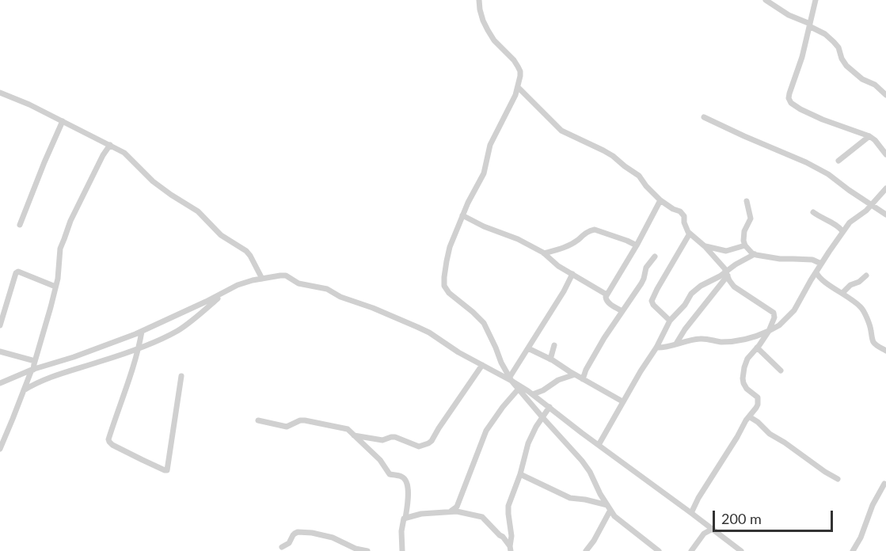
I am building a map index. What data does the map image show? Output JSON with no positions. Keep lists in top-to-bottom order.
{
  "scale_bar": "200 m"
}
